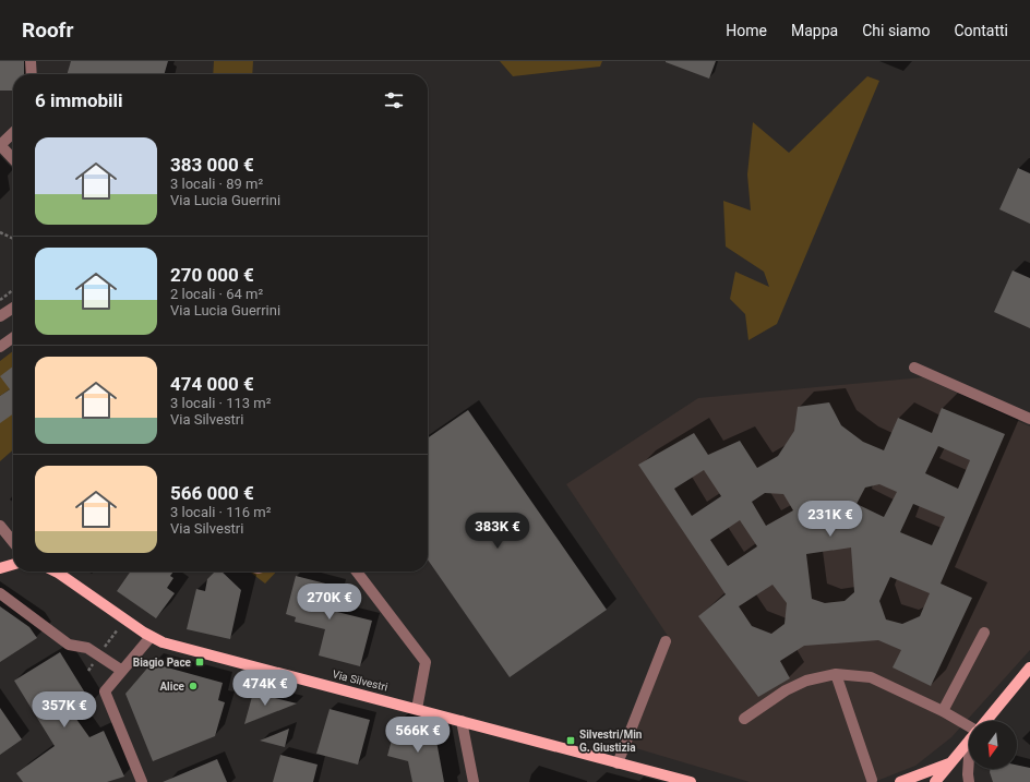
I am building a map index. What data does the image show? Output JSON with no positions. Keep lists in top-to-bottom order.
{
  "streets": {
    "main road": ["Via Silvestri"]
  },
  "places": {
    "transit": ["Biagio Pace", "Silvestri/Min G. Giustizia"],
    "other": ["Alice"]
  },
  "north": "bottom",
  "page": {
    "header": "Roofr",
    "nav": [
      "Home",
      "Mappa",
      "Chi siamo",
      "Contatti"
    ],
    "heading": "6 immobili",
    "list": [
      {
        "name": "383 000 €",
        "note": "3 locali · 89 m² · Via Lucia Guerrini"
      },
      {
        "name": "270 000 €",
        "note": "2 locali · 64 m² · Via Lucia Guerrini"
      },
      {
        "name": "474 000 €",
        "note": "3 locali · 113 m² · Via Silvestri"
      },
      {
        "name": "566 000 €",
        "note": "3 locali · 116 m² · Via Silvestri"
      }
    ],
    "price": [
      "231K €",
      "383K €",
      "270K €",
      "474K €",
      "357K €",
      "566K €"
    ]
  }
}
